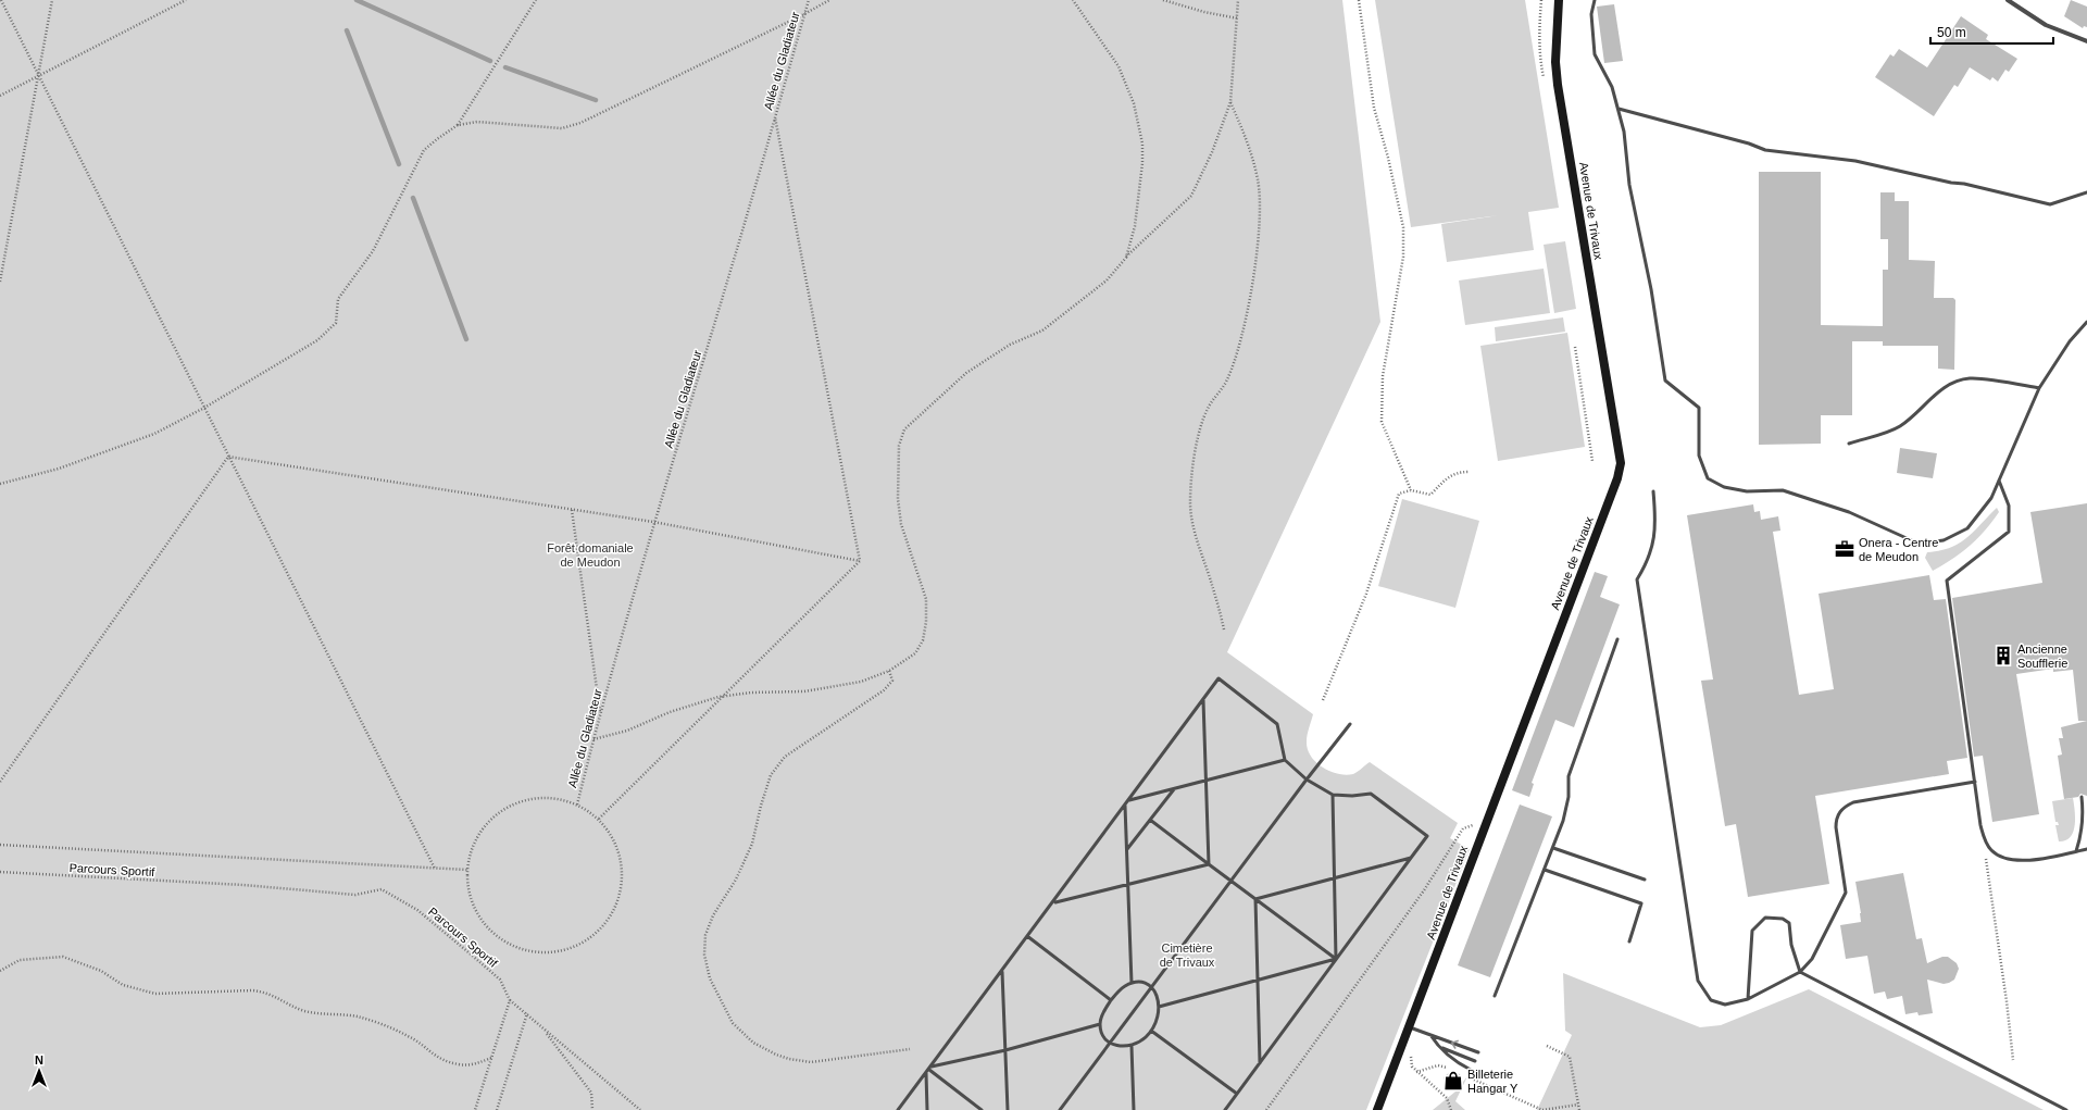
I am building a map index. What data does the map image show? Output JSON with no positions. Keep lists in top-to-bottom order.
{
  "streets": {
    "main road": ["Avenue de Trivaux"],
    "path": ["Allée du Gladiateur", "Parcours Sportif"]
  },
  "parks": ["Forêt domaniale de Meudon", "Cimetière de Trivaux"],
  "places": {
    "office": ["Onera - Centre de Meudon"],
    "building": ["Ancienne Soufflerie"],
    "shop": ["Billeterie Hangar Y"]
  },
  "scale_bar": "50 m",
  "north": "top"
}
